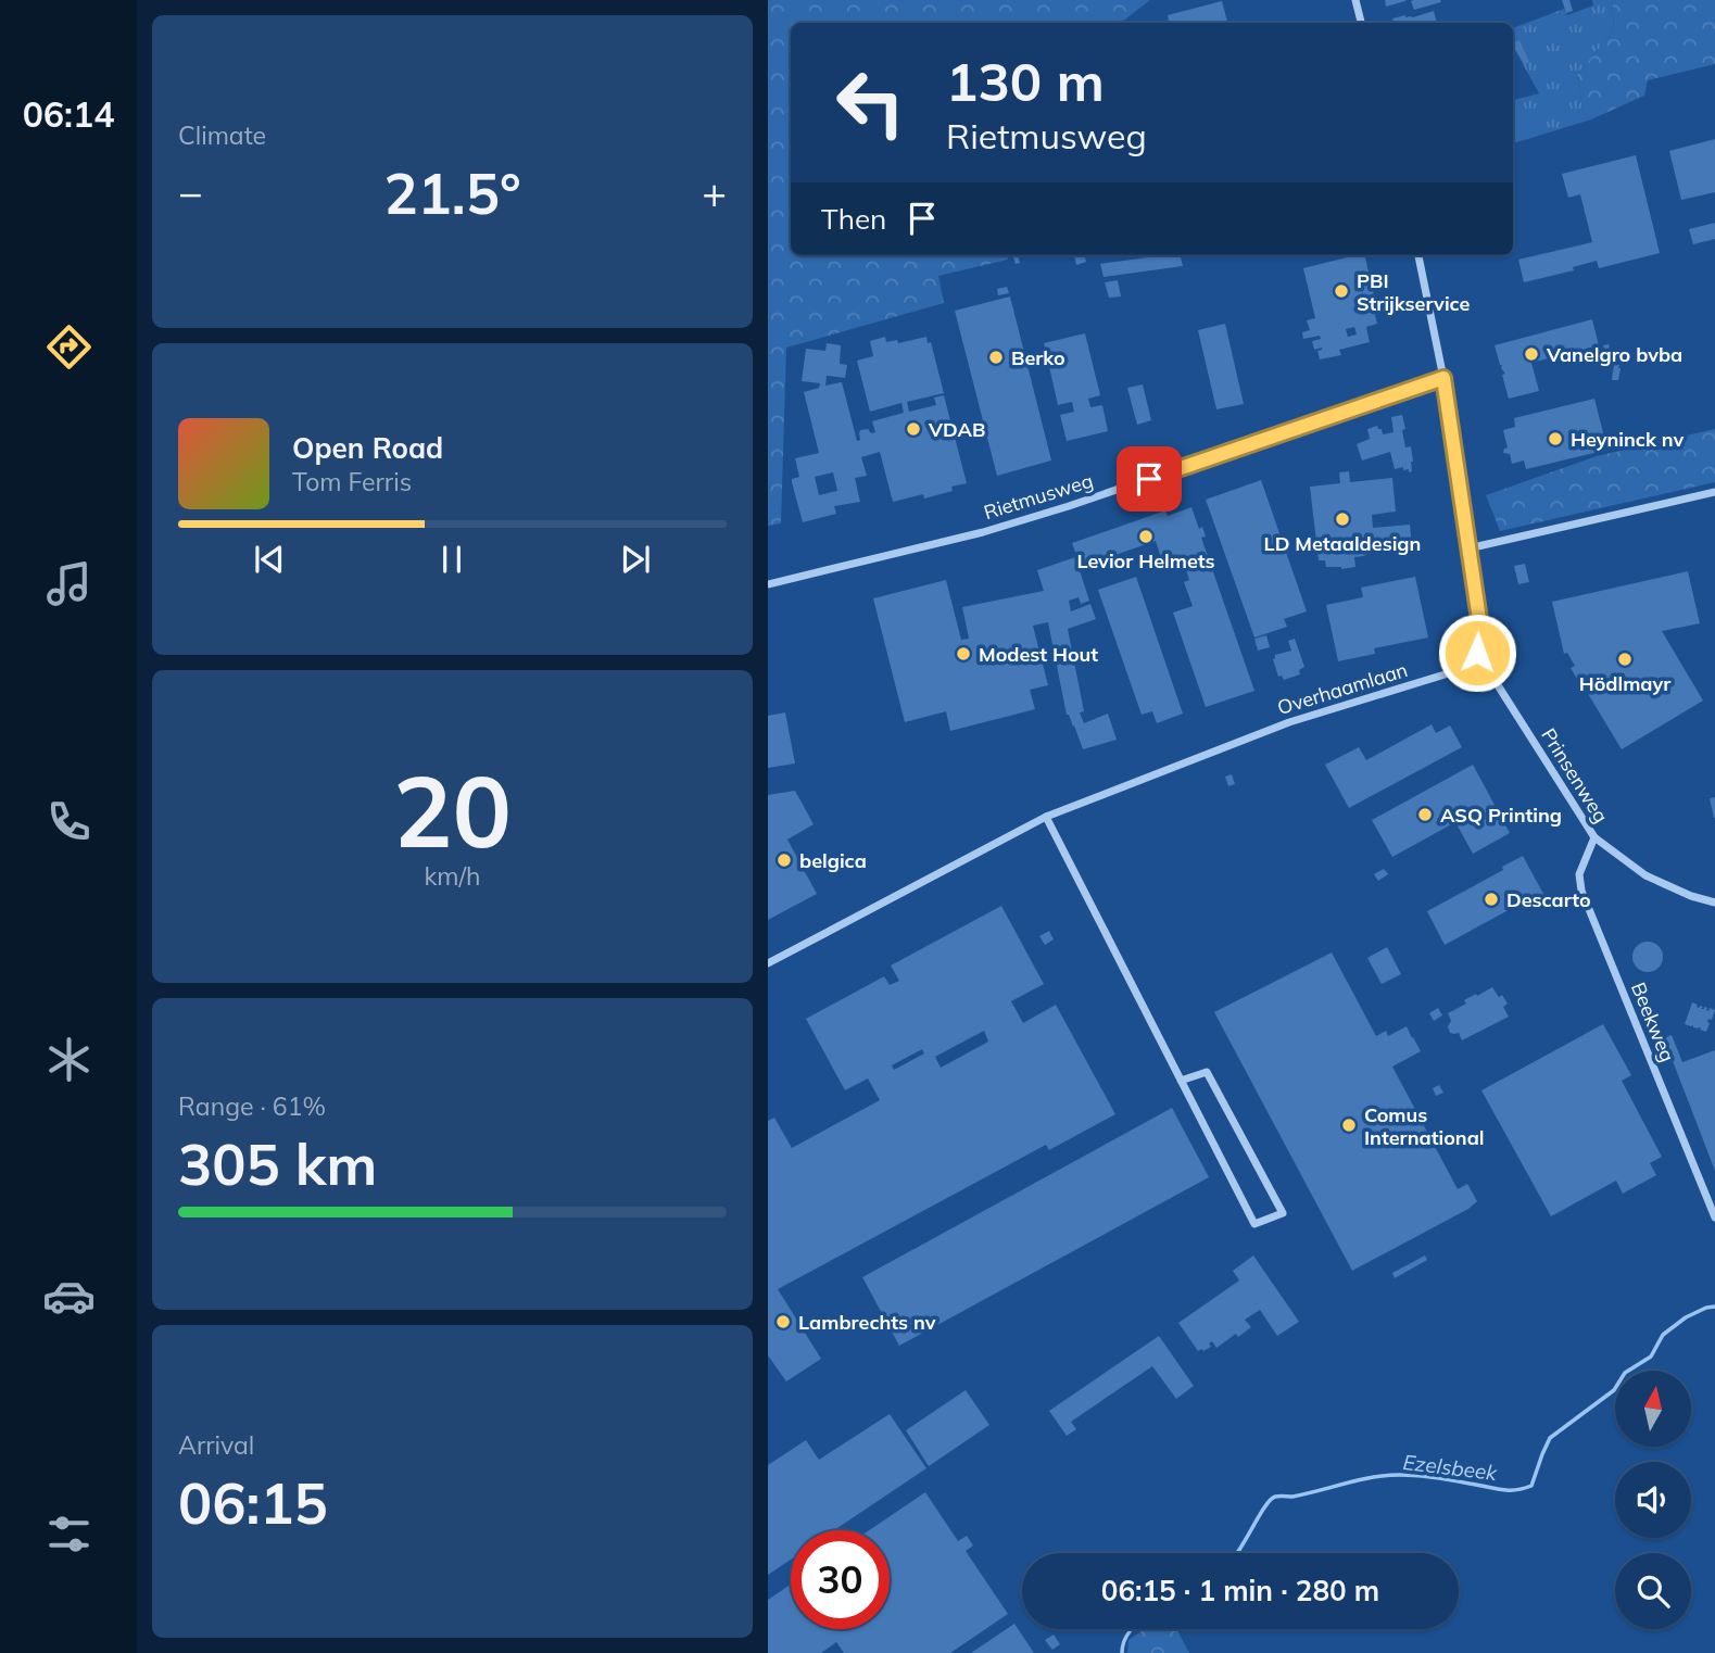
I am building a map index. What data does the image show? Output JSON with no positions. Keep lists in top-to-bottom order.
{
  "streets": {
    "street": [
      "Rietmusweg",
      "Overhaamlaan",
      "Prinsenweg",
      "Beekweg"
    ]
  },
  "crossings": [
    ["Overhaamlaan", "Prinsenweg"],
    ["Prinsenweg", "Beekweg"]
  ],
  "water": ["Ezelsbeek"],
  "places": [
    "PBI Strijkservice",
    "Vanelgro bvba",
    "Berko",
    "VDAB",
    "Heyninck nv",
    "LD Metaaldesign",
    "Levior Helmets",
    "Modest Hout",
    "Hödlmayr",
    "ASQ Printing",
    "belgica",
    "Descarto",
    "Comus International",
    "Lambrechts nv"
  ],
  "north": "top",
  "page": {
    "tabs": "06:14",
    "tile": [
      "Climate",
      ["20", "km/h"],
      ["Range · 61%", "305 km"],
      ["Arrival", "06:15"]
    ],
    "turn": ["130 m", "Rietmusweg"],
    "heat": ["−", "21.5°", "+"],
    "then": "Then",
    "song": ["Open Road", "Tom Ferris"],
    "limit": "30",
    "trip": "06:15 · 1 min · 280 m"
  }
}
